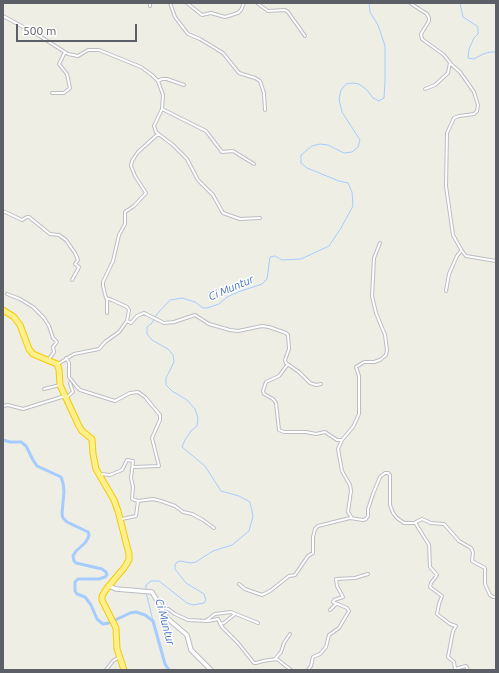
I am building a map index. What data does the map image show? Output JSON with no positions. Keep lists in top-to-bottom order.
{
  "water": ["Ci Muntur"],
  "scale_bar": "500 m"
}
